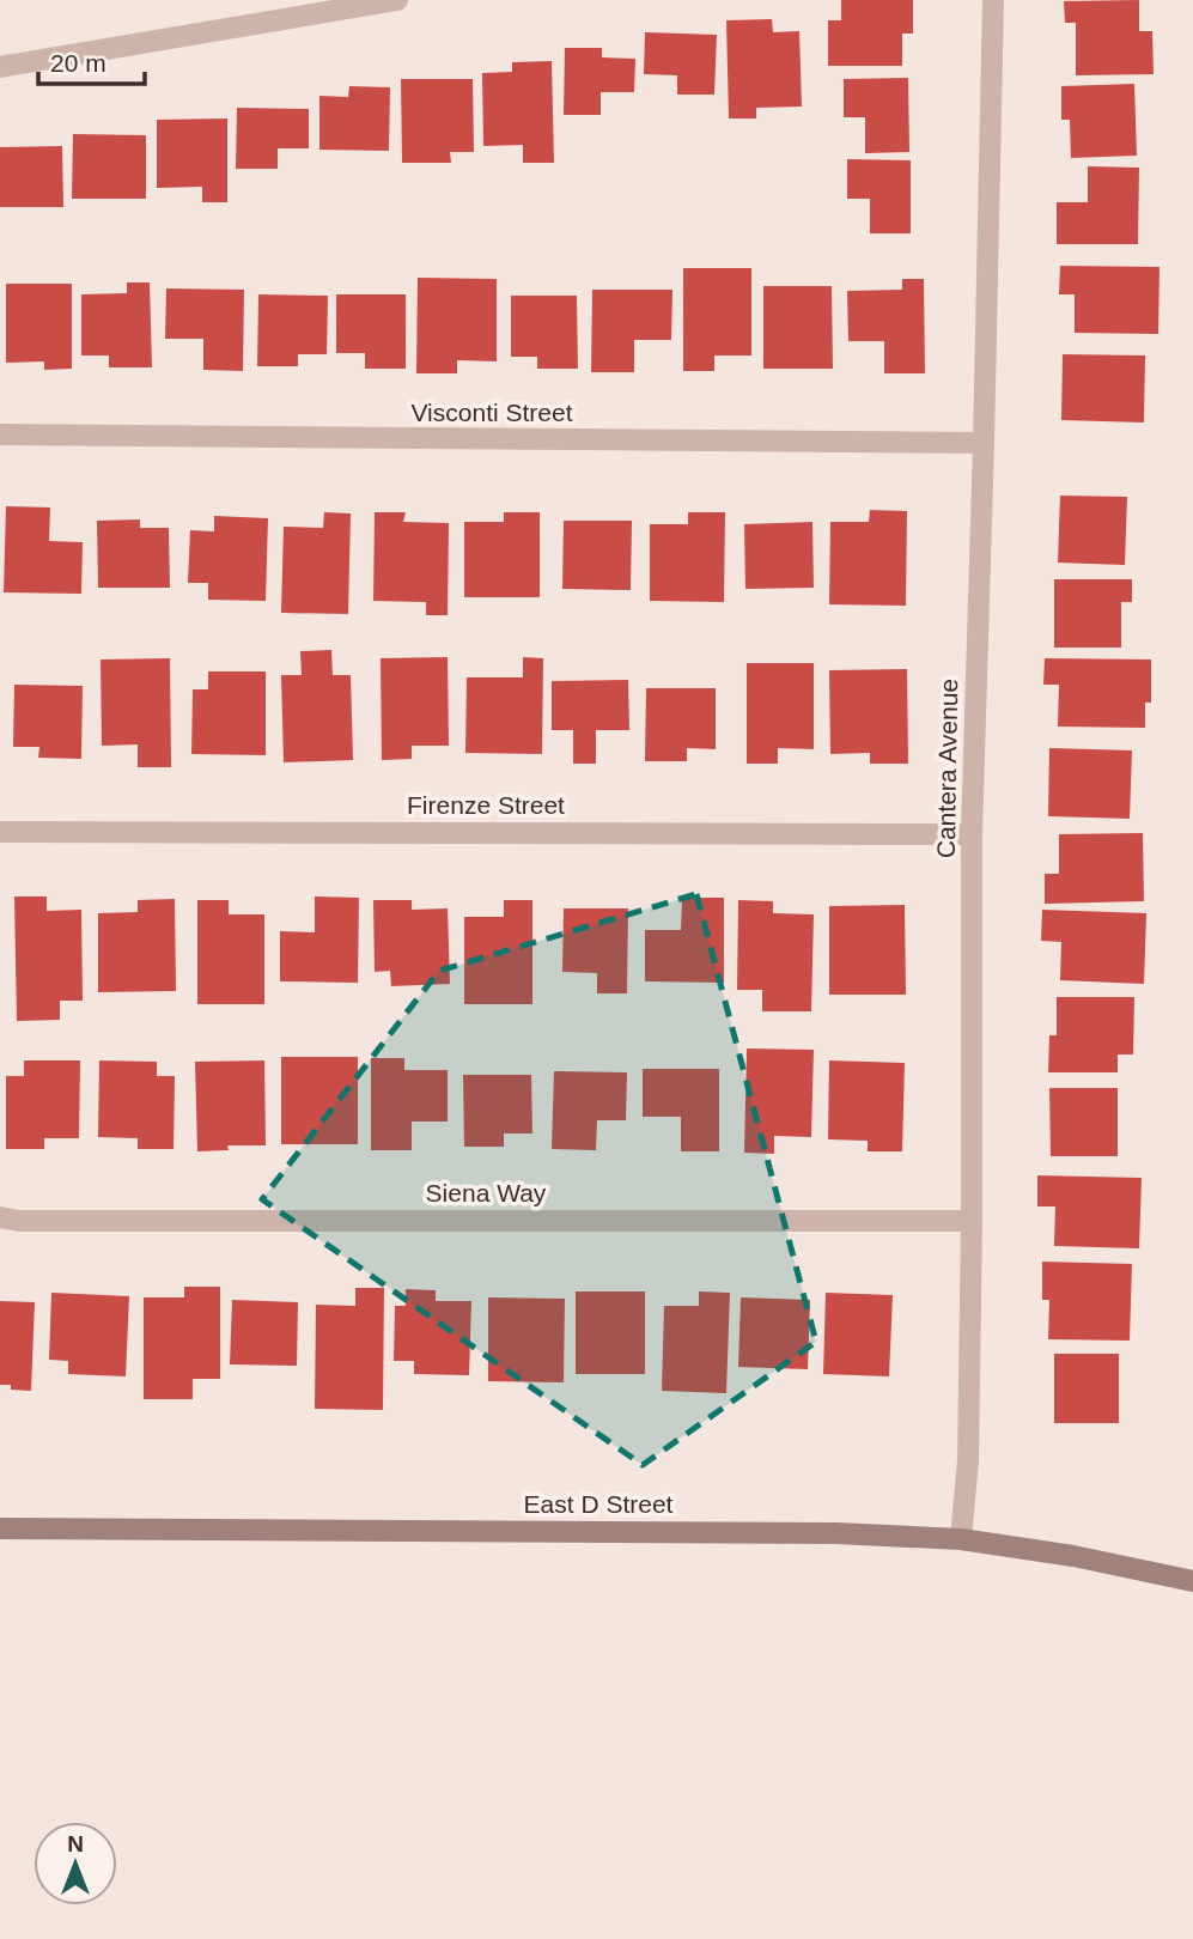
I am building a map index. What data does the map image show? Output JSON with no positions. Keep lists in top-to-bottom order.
{
  "streets": {
    "main road": ["East D Street"],
    "street": [
      "Visconti Street",
      "Cantera Avenue",
      "Firenze Street",
      "Siena Way"
    ]
  },
  "crossings": [
    ["Visconti Street", "Cantera Avenue"],
    ["Cantera Avenue", "Firenze Street"],
    ["Cantera Avenue", "Siena Way"],
    ["Cantera Avenue", "East D Street"]
  ],
  "scale_bar": "20 m",
  "north": "top"
}
